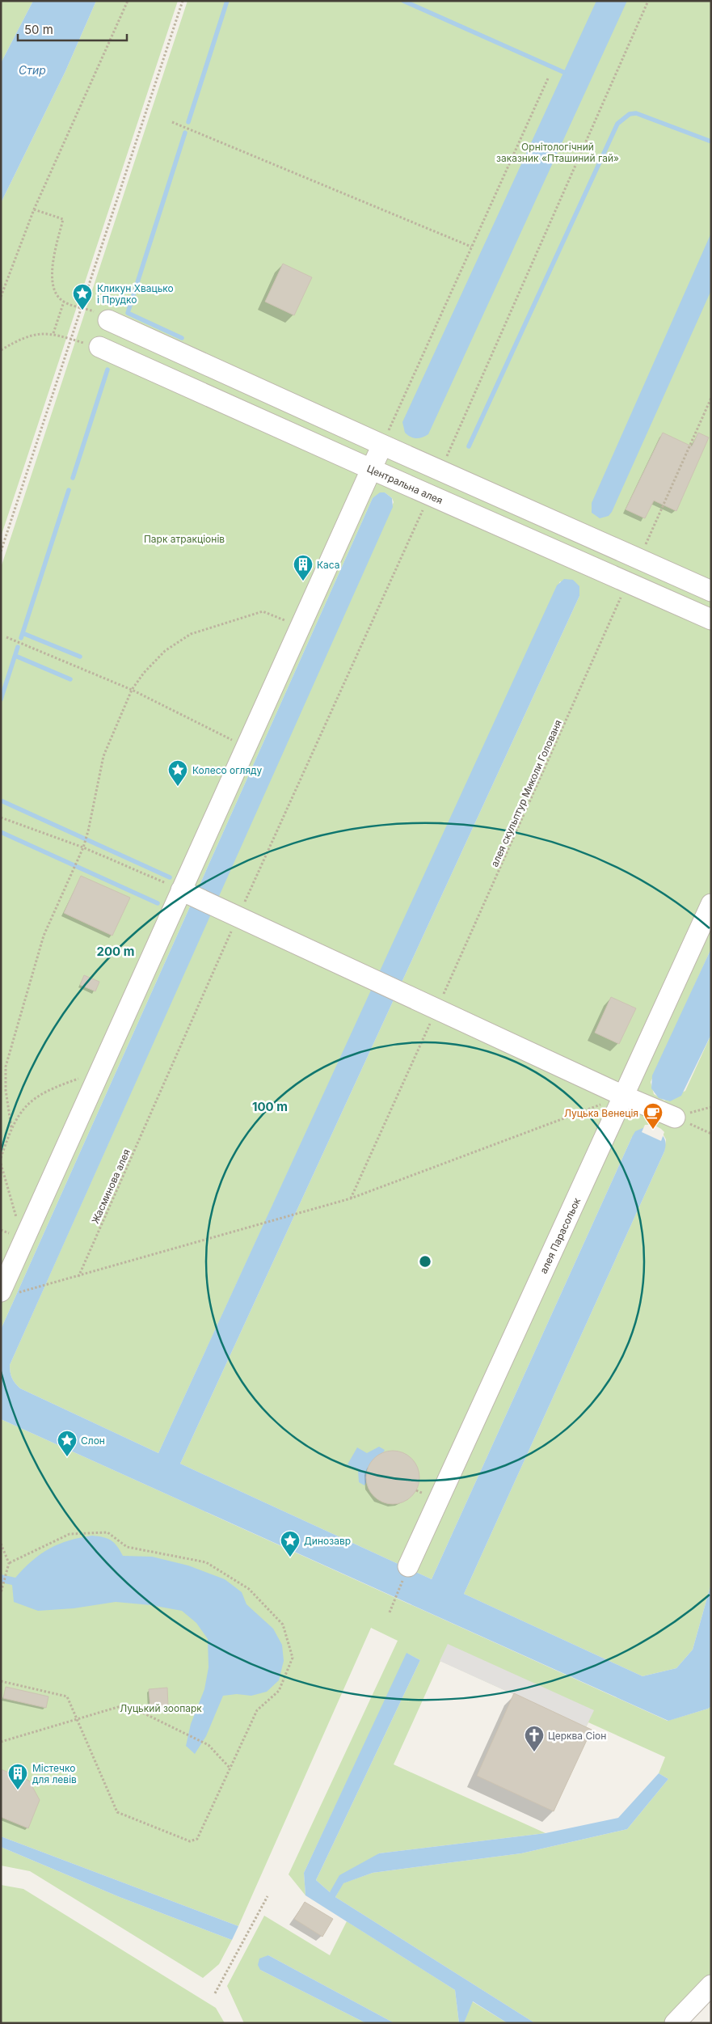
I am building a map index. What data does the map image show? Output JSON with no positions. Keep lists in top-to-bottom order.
{
  "streets": {
    "street": ["Центральна алея", "алея Парасольок"],
    "path": ["алея скульптур Миколи Голованя", "Жасминова алея"]
  },
  "crossings": [
    ["Центральна алея", "алея скульптур Миколи Голованя"],
    ["Центральна алея", "Жасминова алея"]
  ],
  "water": ["Стир"],
  "parks": ["Орнітологічний заказник «Пташиний гай»", "Парк атракціонів", "Луцький зоопарк"],
  "places": {
    "place": [
      "Кликун Хвацько і Прудко",
      "Колесо огляду",
      "Слон",
      "Динозавр"
    ],
    "building": ["Каса", "Містечко для левів"],
    "cafe": ["Луцька Венеція"],
    "church": ["Церква Сіон"]
  },
  "scale_bar": "50 m",
  "rings": ["200 m", "100 m"]
}
